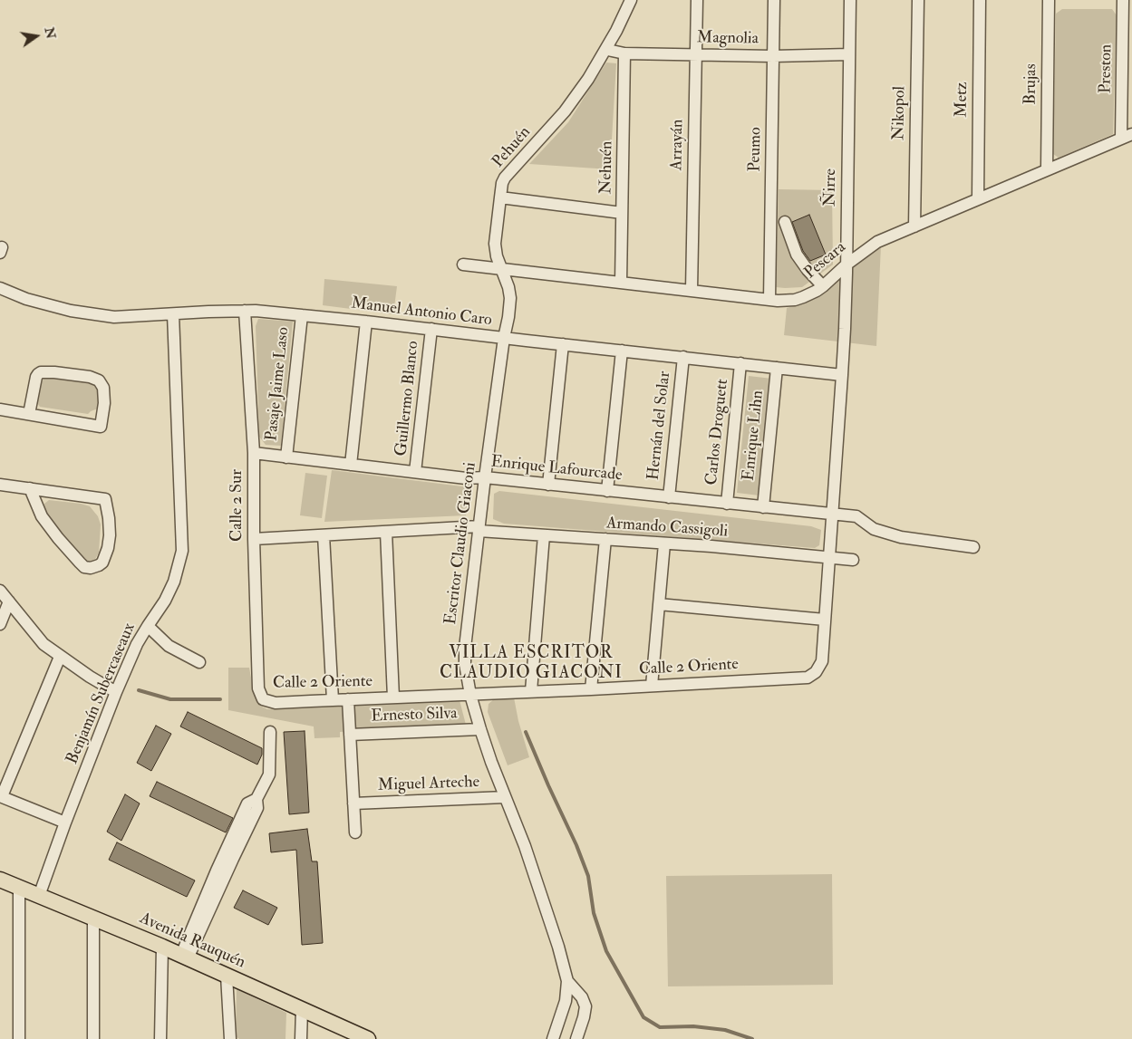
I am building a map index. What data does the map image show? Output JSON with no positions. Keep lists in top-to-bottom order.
{
  "streets": {
    "main road": ["Avenida Rauquén"],
    "street": [
      "Magnolia",
      "Preston",
      "Brujas",
      "Metz",
      "Nikopol",
      "Arrayán",
      "Pehuén",
      "Peumo",
      "Nehuén",
      "Ñirre",
      "Pescara",
      "Manuel Antonio Caro",
      "Pasaje Jaime Laso",
      "Guillermo Blanco",
      "Hernán del Solar",
      "Carlos Droguett",
      "Enrique Lihn",
      "Enrique Lafourcade",
      "Calle 2 Sur",
      "Armando Cassigoli",
      "Escritor Claudio Giaconi",
      "Calle 2 Oriente",
      "Benjamín Subercaseaux",
      "Ernesto Silva",
      "Miguel Arteche"
    ]
  },
  "crossings": [
    ["Magnolia", "Arrayán"],
    ["Magnolia", "Pehuén"],
    ["Magnolia", "Peumo"],
    ["Magnolia", "Nehuén"],
    ["Magnolia", "Ñirre"],
    ["Preston", "Pescara"],
    ["Brujas", "Pescara"],
    ["Metz", "Pescara"],
    ["Nikopol", "Pescara"],
    ["Arrayán", "Pescara"],
    ["Pehuén", "Pescara"],
    ["Pehuén", "Manuel Antonio Caro"],
    ["Pehuén", "Escritor Claudio Giaconi"],
    ["Peumo", "Pescara"],
    ["Nehuén", "Pescara"],
    ["Ñirre", "Pescara"],
    ["Ñirre", "Manuel Antonio Caro"],
    ["Ñirre", "Enrique Lafourcade"],
    ["Ñirre", "Armando Cassigoli"],
    ["Ñirre", "Calle 2 Oriente"],
    ["Manuel Antonio Caro", "Pasaje Jaime Laso"],
    ["Manuel Antonio Caro", "Guillermo Blanco"],
    ["Manuel Antonio Caro", "Hernán del Solar"],
    ["Manuel Antonio Caro", "Carlos Droguett"],
    ["Manuel Antonio Caro", "Enrique Lihn"],
    ["Manuel Antonio Caro", "Calle 2 Sur"],
    ["Manuel Antonio Caro", "Escritor Claudio Giaconi"],
    ["Manuel Antonio Caro", "Benjamín Subercaseaux"],
    ["Pasaje Jaime Laso", "Enrique Lafourcade"],
    ["Guillermo Blanco", "Enrique Lafourcade"],
    ["Hernán del Solar", "Enrique Lafourcade"],
    ["Carlos Droguett", "Enrique Lafourcade"],
    ["Enrique Lihn", "Enrique Lafourcade"],
    ["Enrique Lafourcade", "Calle 2 Sur"],
    ["Enrique Lafourcade", "Escritor Claudio Giaconi"],
    ["Calle 2 Sur", "Armando Cassigoli"],
    ["Calle 2 Sur", "Calle 2 Oriente"],
    ["Armando Cassigoli", "Escritor Claudio Giaconi"],
    ["Escritor Claudio Giaconi", "Calle 2 Oriente"],
    ["Escritor Claudio Giaconi", "Ernesto Silva"],
    ["Escritor Claudio Giaconi", "Miguel Arteche"],
    ["Benjamín Subercaseaux", "Avenida Rauquén"]
  ],
  "districts": ["VILLA ESCRITOR CLAUDIO GIACONI"],
  "north": "right"
}
